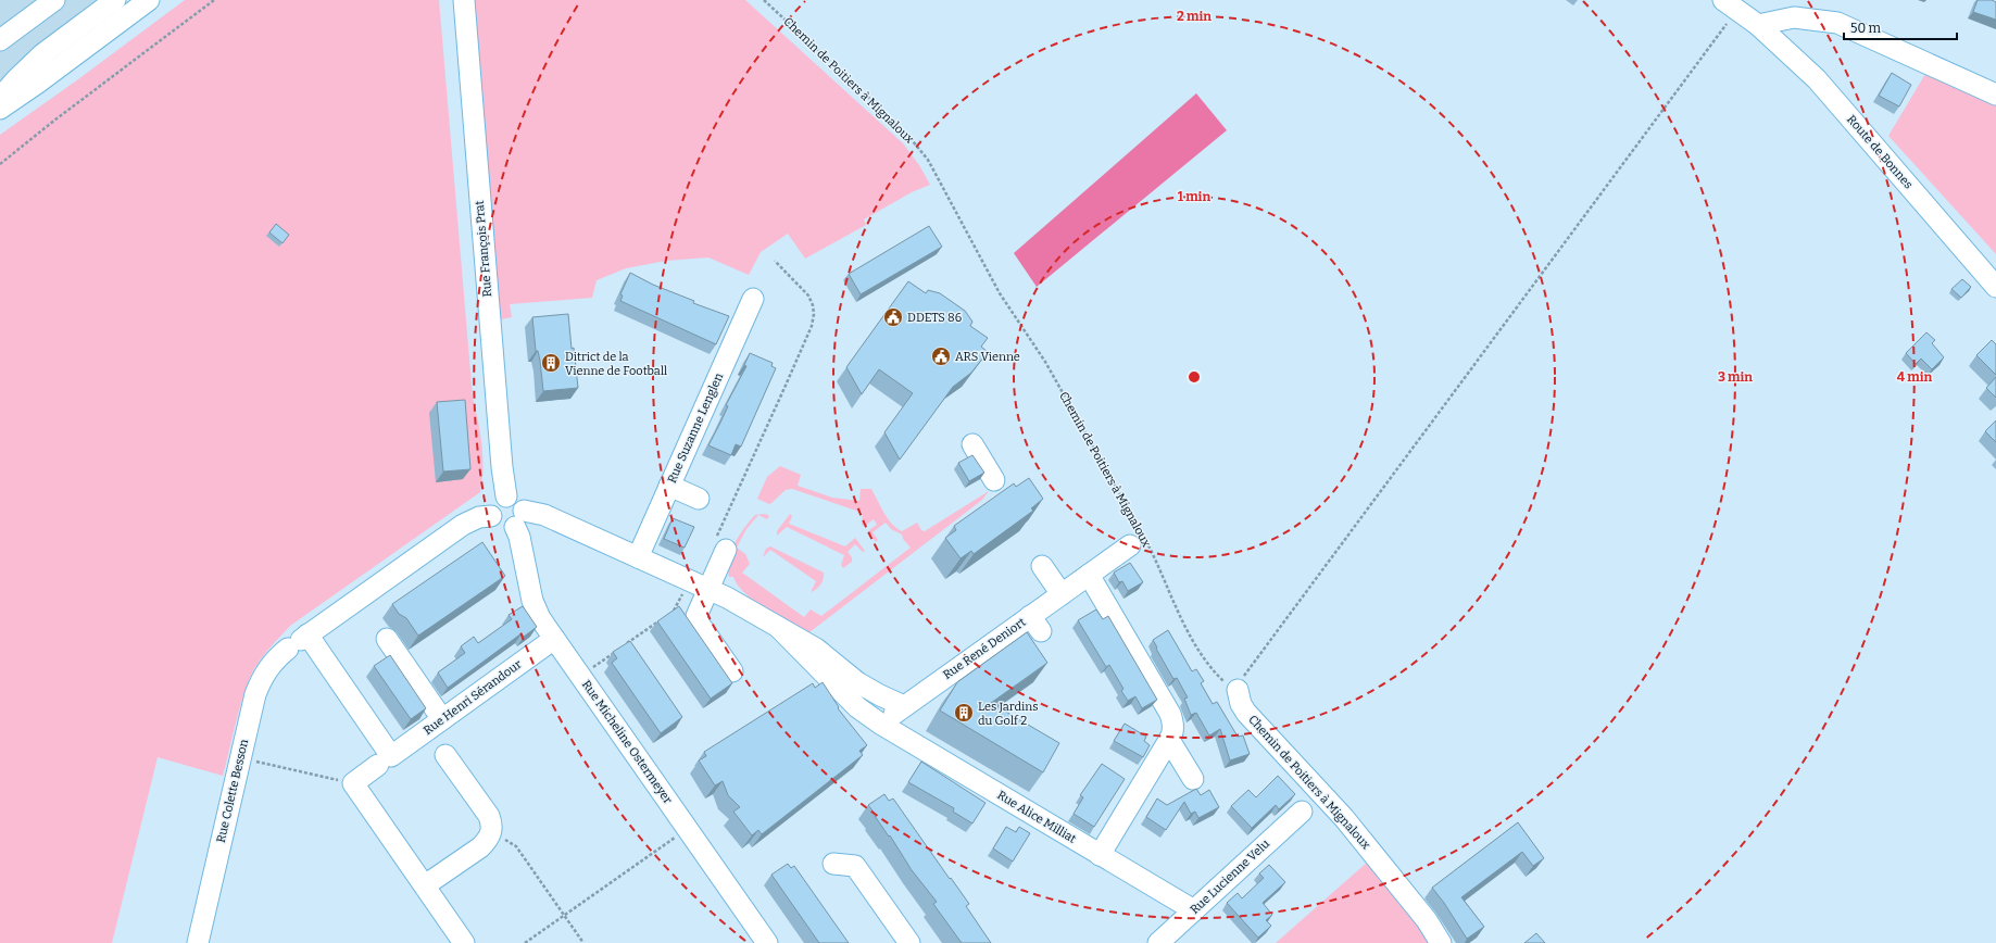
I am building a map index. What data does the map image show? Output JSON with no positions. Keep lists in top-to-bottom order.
{
  "streets": {
    "street": [
      "Chemin de Poitiers à Mignaloux",
      "Route de Bonnes",
      "Rue François Prat",
      "Rue Suzanne Lenglen",
      "Rue René Deniort",
      "Rue Henri Sérandour",
      "Rue Micheline Ostermeyer",
      "Rue Colette Besson",
      "Rue Alice Milliat",
      "Rue Lucienne Velu"
    ]
  },
  "crossings": [
    ["Chemin de Poitiers à Mignaloux", "Rue René Deniort"],
    ["Rue François Prat", "Rue Micheline Ostermeyer"],
    ["Rue François Prat", "Rue Colette Besson"],
    ["Rue René Deniort", "Rue Alice Milliat"],
    ["Rue Henri Sérandour", "Rue Micheline Ostermeyer"],
    ["Rue Micheline Ostermeyer", "Rue Colette Besson"],
    ["Rue Alice Milliat", "Rue Lucienne Velu"]
  ],
  "places": {
    "public building": ["DDETS 86", "ARS Vienne"],
    "building": ["Ditrict de la Vienne de Football", "Les Jardins du Golf 2"]
  },
  "scale_bar": "50 m",
  "rings": [
    "2 min",
    "1 min",
    "3 min",
    "4 min"
  ]
}
